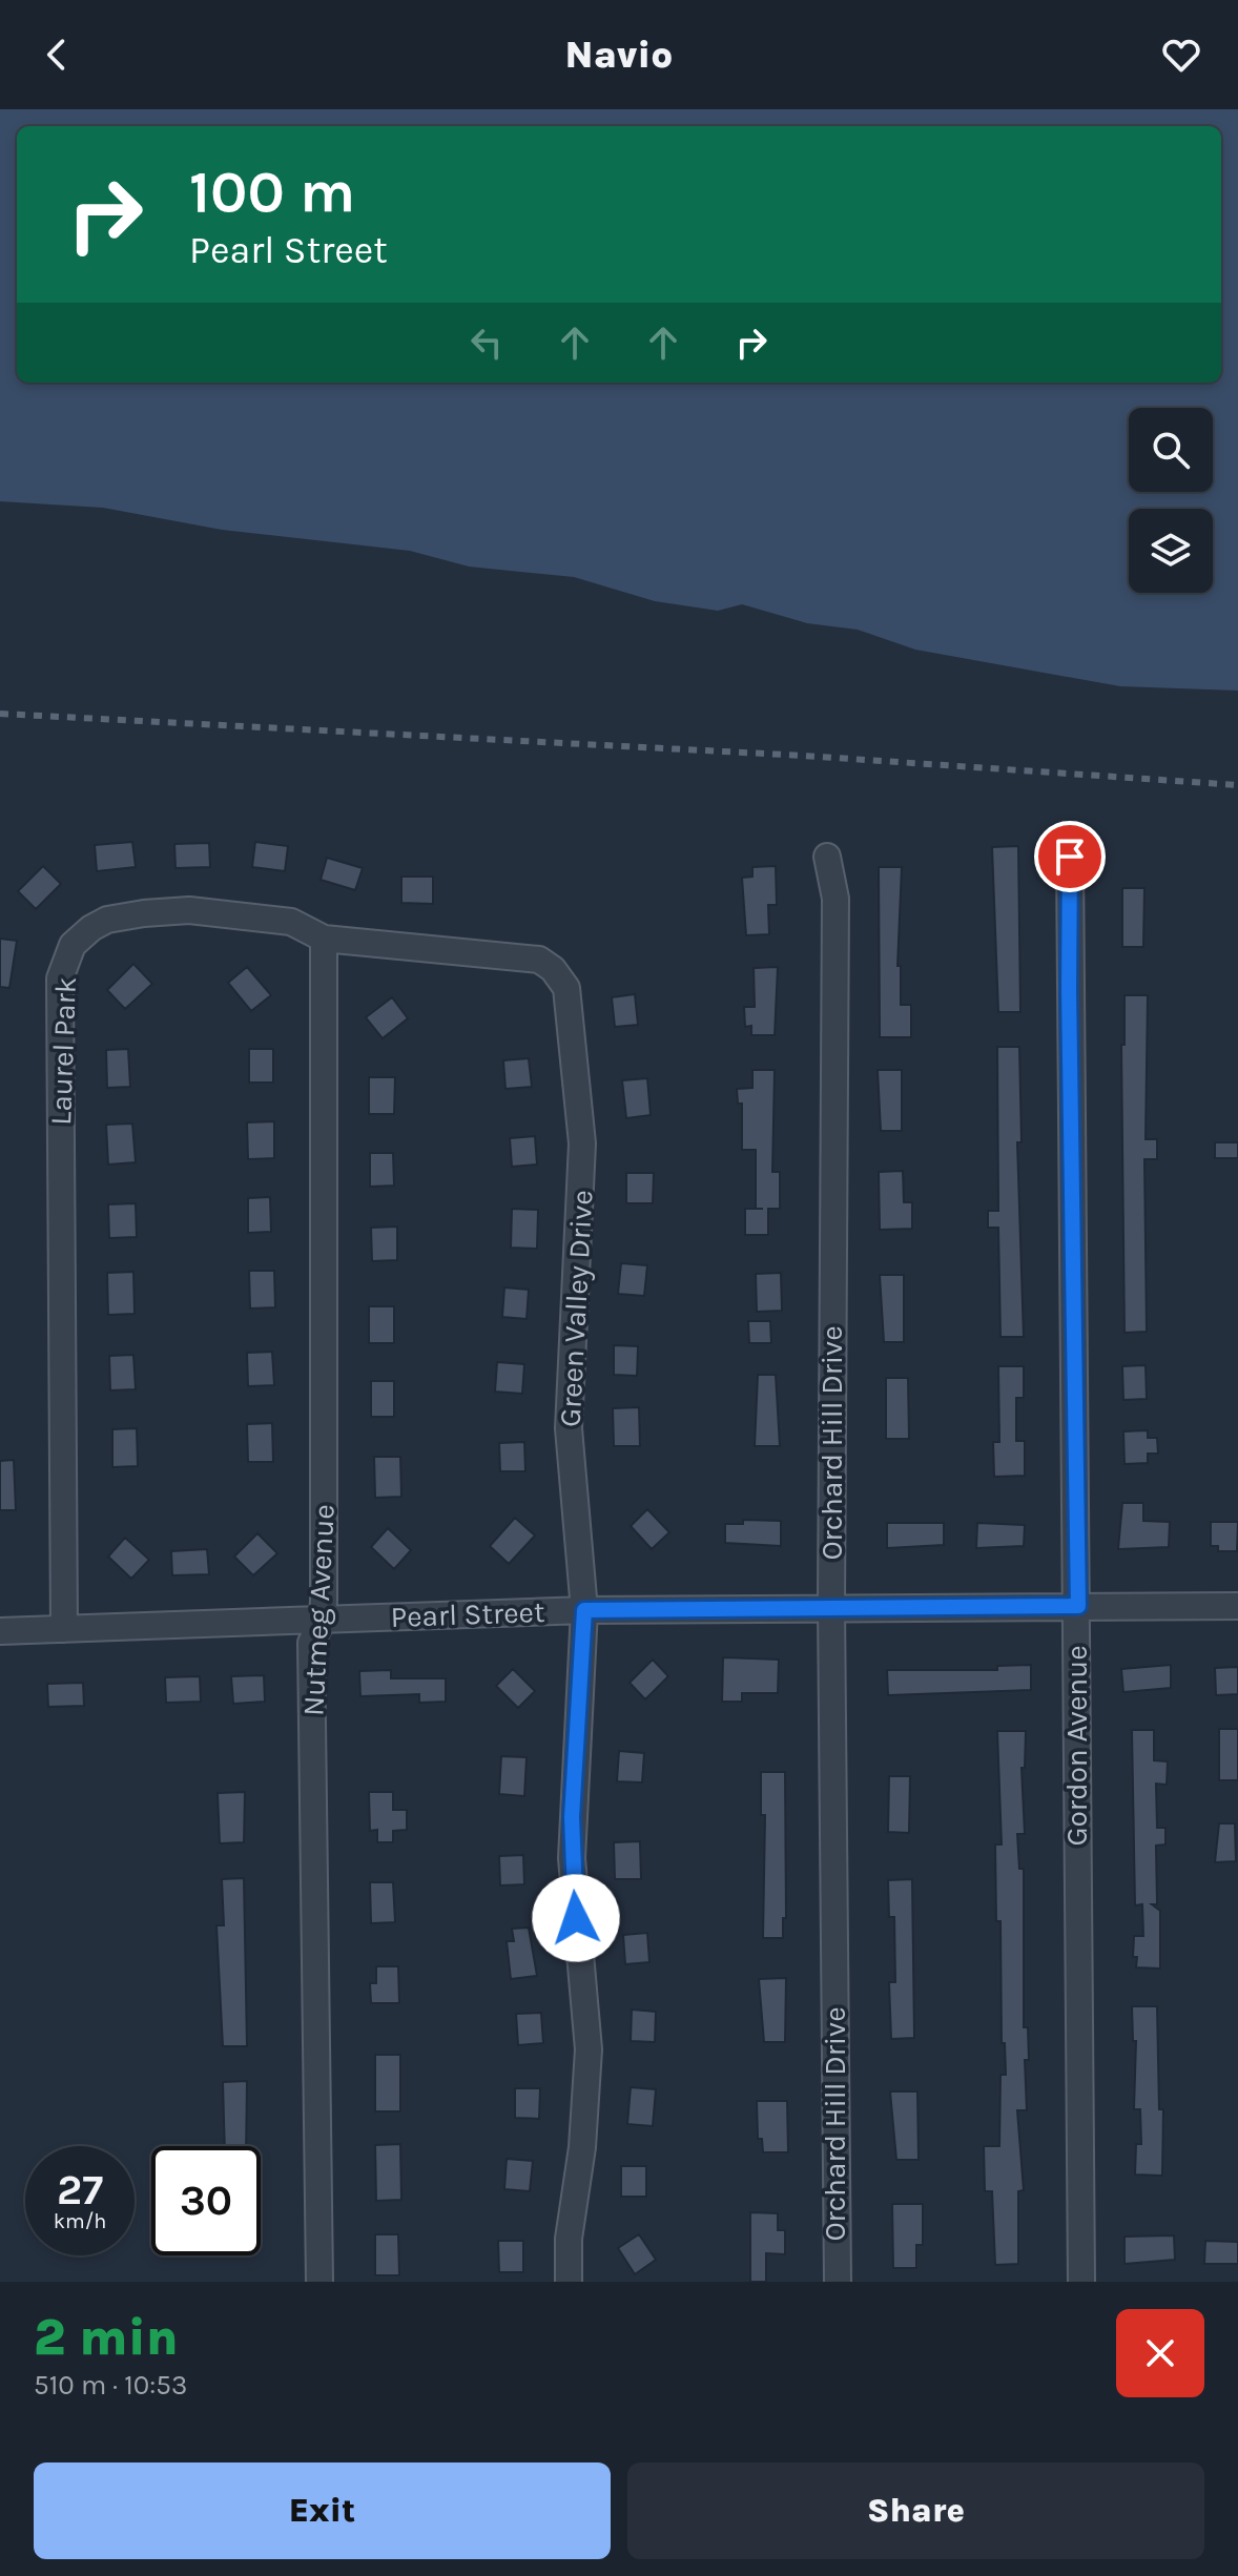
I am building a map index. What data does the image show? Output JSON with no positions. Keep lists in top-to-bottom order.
{
  "streets": {
    "street": [
      "Laurel Park",
      "Green Valley Drive",
      "Orchard Hill Drive",
      "Nutmeg Avenue",
      "Pearl Street",
      "Gordon Avenue"
    ]
  },
  "crossings": [
    ["Laurel Park", "Green Valley Drive"],
    ["Laurel Park", "Nutmeg Avenue"],
    ["Laurel Park", "Pearl Street"],
    ["Green Valley Drive", "Pearl Street"],
    ["Orchard Hill Drive", "Pearl Street"],
    ["Nutmeg Avenue", "Pearl Street"],
    ["Pearl Street", "Gordon Avenue"]
  ],
  "page": {
    "header": "Navio",
    "turn": ["100 m", "Pearl Street"],
    "speed": "27 km/h",
    "limit": "30",
    "heading": ["2 min", "510 m · 10:53"],
    "buttons": ["Exit", "Share"]
  }
}
